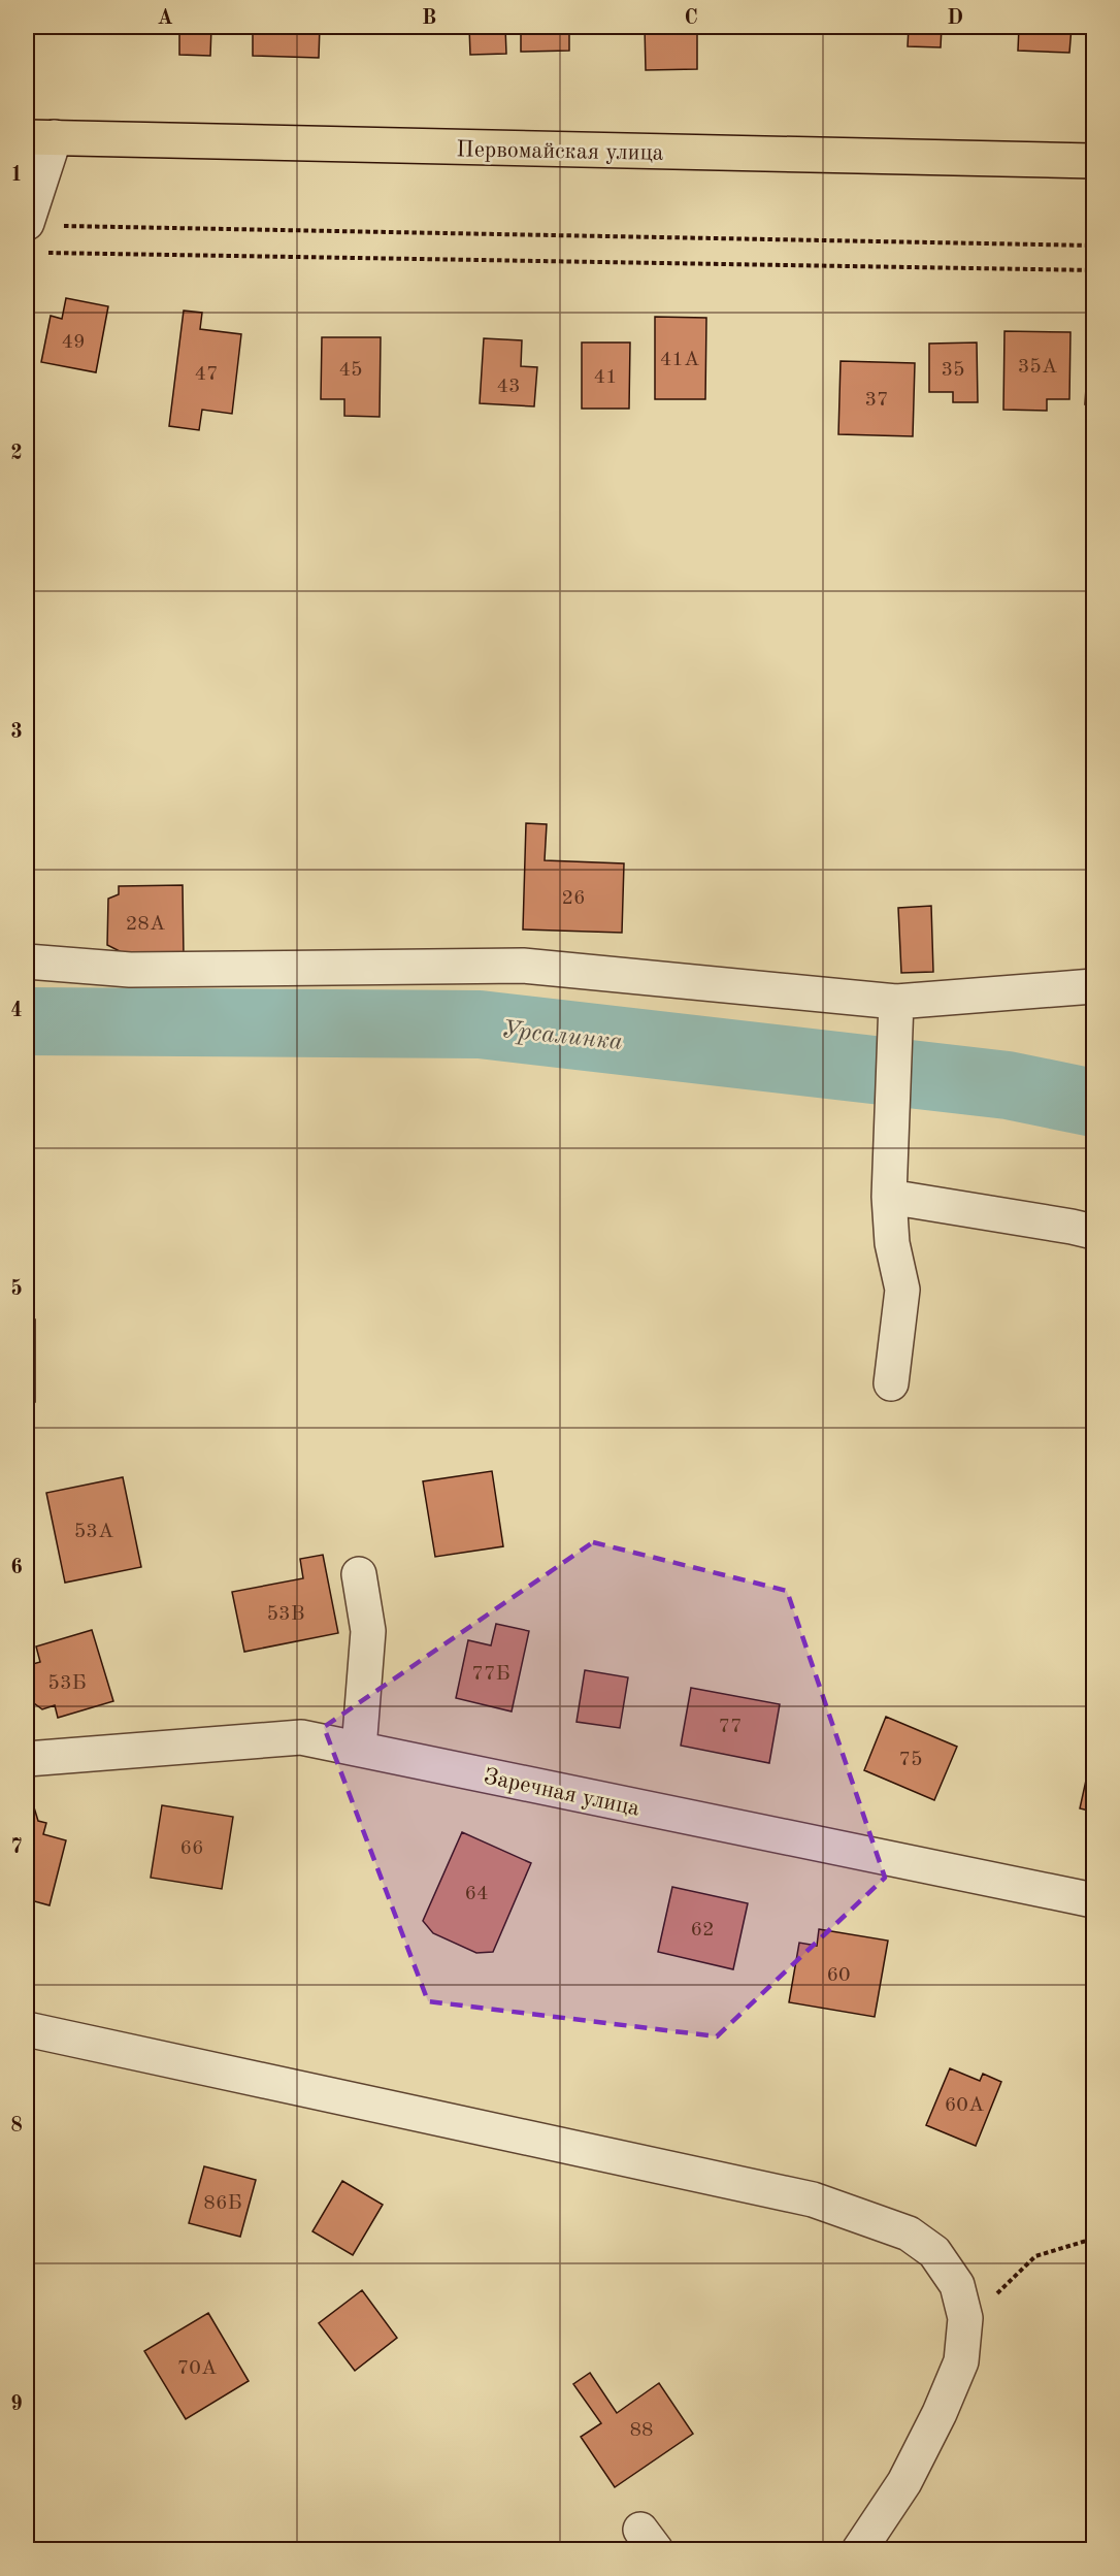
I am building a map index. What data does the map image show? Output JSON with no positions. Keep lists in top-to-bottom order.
{
  "streets": {
    "main road": ["Первомайская улица"],
    "street": ["Заречная улица"]
  },
  "water": ["Урсалинка"],
  "house_numbers": [
    "49",
    "41А",
    "35А",
    "45",
    "35",
    "47",
    "41",
    "43",
    "37",
    "26",
    "28А",
    "53А",
    "53В",
    "77Б",
    "53Б",
    "77",
    "75",
    "66",
    "64",
    "62",
    "60",
    "60А",
    "86Б",
    "70А",
    "88"
  ],
  "grid": {
    "columns": [
      "A",
      "B",
      "C",
      "D"
    ],
    "rows": [
      "1",
      "2",
      "3",
      "4",
      "5",
      "6",
      "7",
      "8",
      "9"
    ]
  }
}
